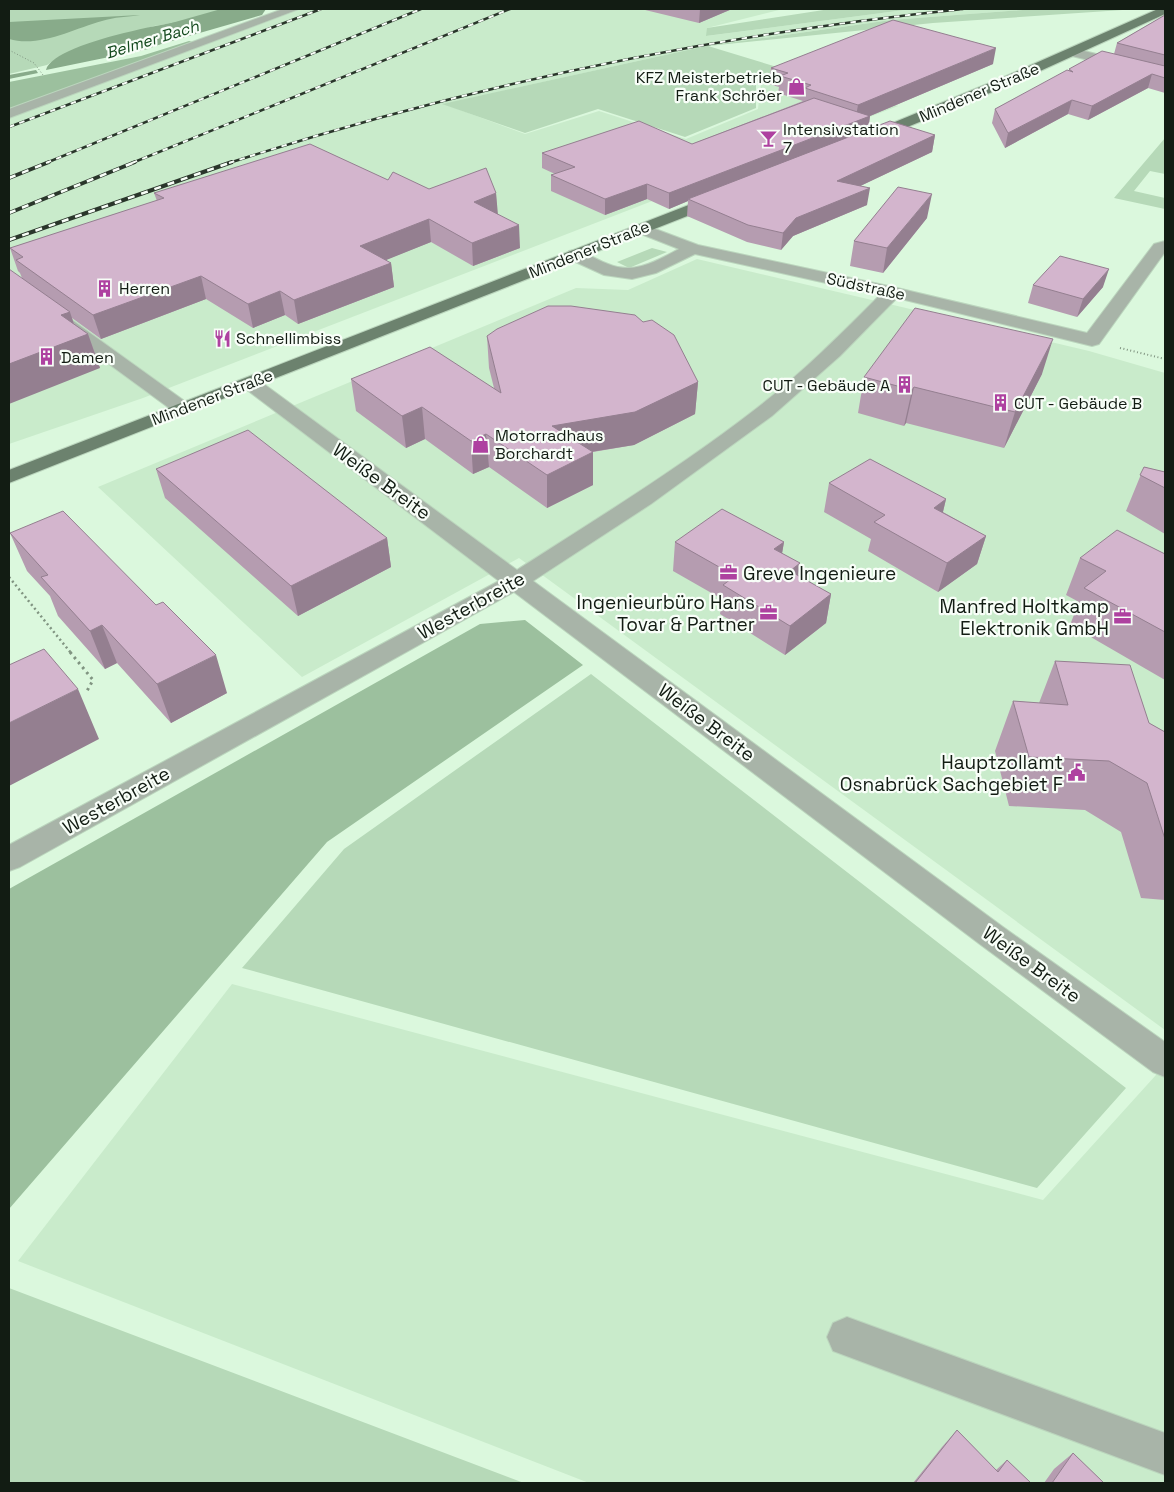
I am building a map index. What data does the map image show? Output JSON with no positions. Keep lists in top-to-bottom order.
{
  "streets": {
    "main road": ["Mindener Straße"],
    "street": ["Südstraße", "Weiße Breite", "Westerbreite"]
  },
  "crossings": [
    ["Mindener Straße", "Südstraße"],
    ["Mindener Straße", "Weiße Breite"],
    ["Südstraße", "Westerbreite"],
    ["Weiße Breite", "Westerbreite"]
  ],
  "water": ["Belmer Bach"],
  "places": {
    "shop": ["KFZ Meisterbetrieb Frank Schröer", "Motorradhaus Borchardt"],
    "bar": ["Intensivstation 7"],
    "building": [
      "Herren",
      "Damen",
      "CUT - Gebäude A",
      "CUT - Gebäude B"
    ],
    "restaurant": ["Schnellimbiss"],
    "office": ["Greve Ingenieure", "Ingenieurbüro Hans Tovar & Partner", "Manfred Holtkamp Elektronik GmbH"],
    "public building": ["Hauptzollamt Osnabrück Sachgebiet F"]
  }
}
